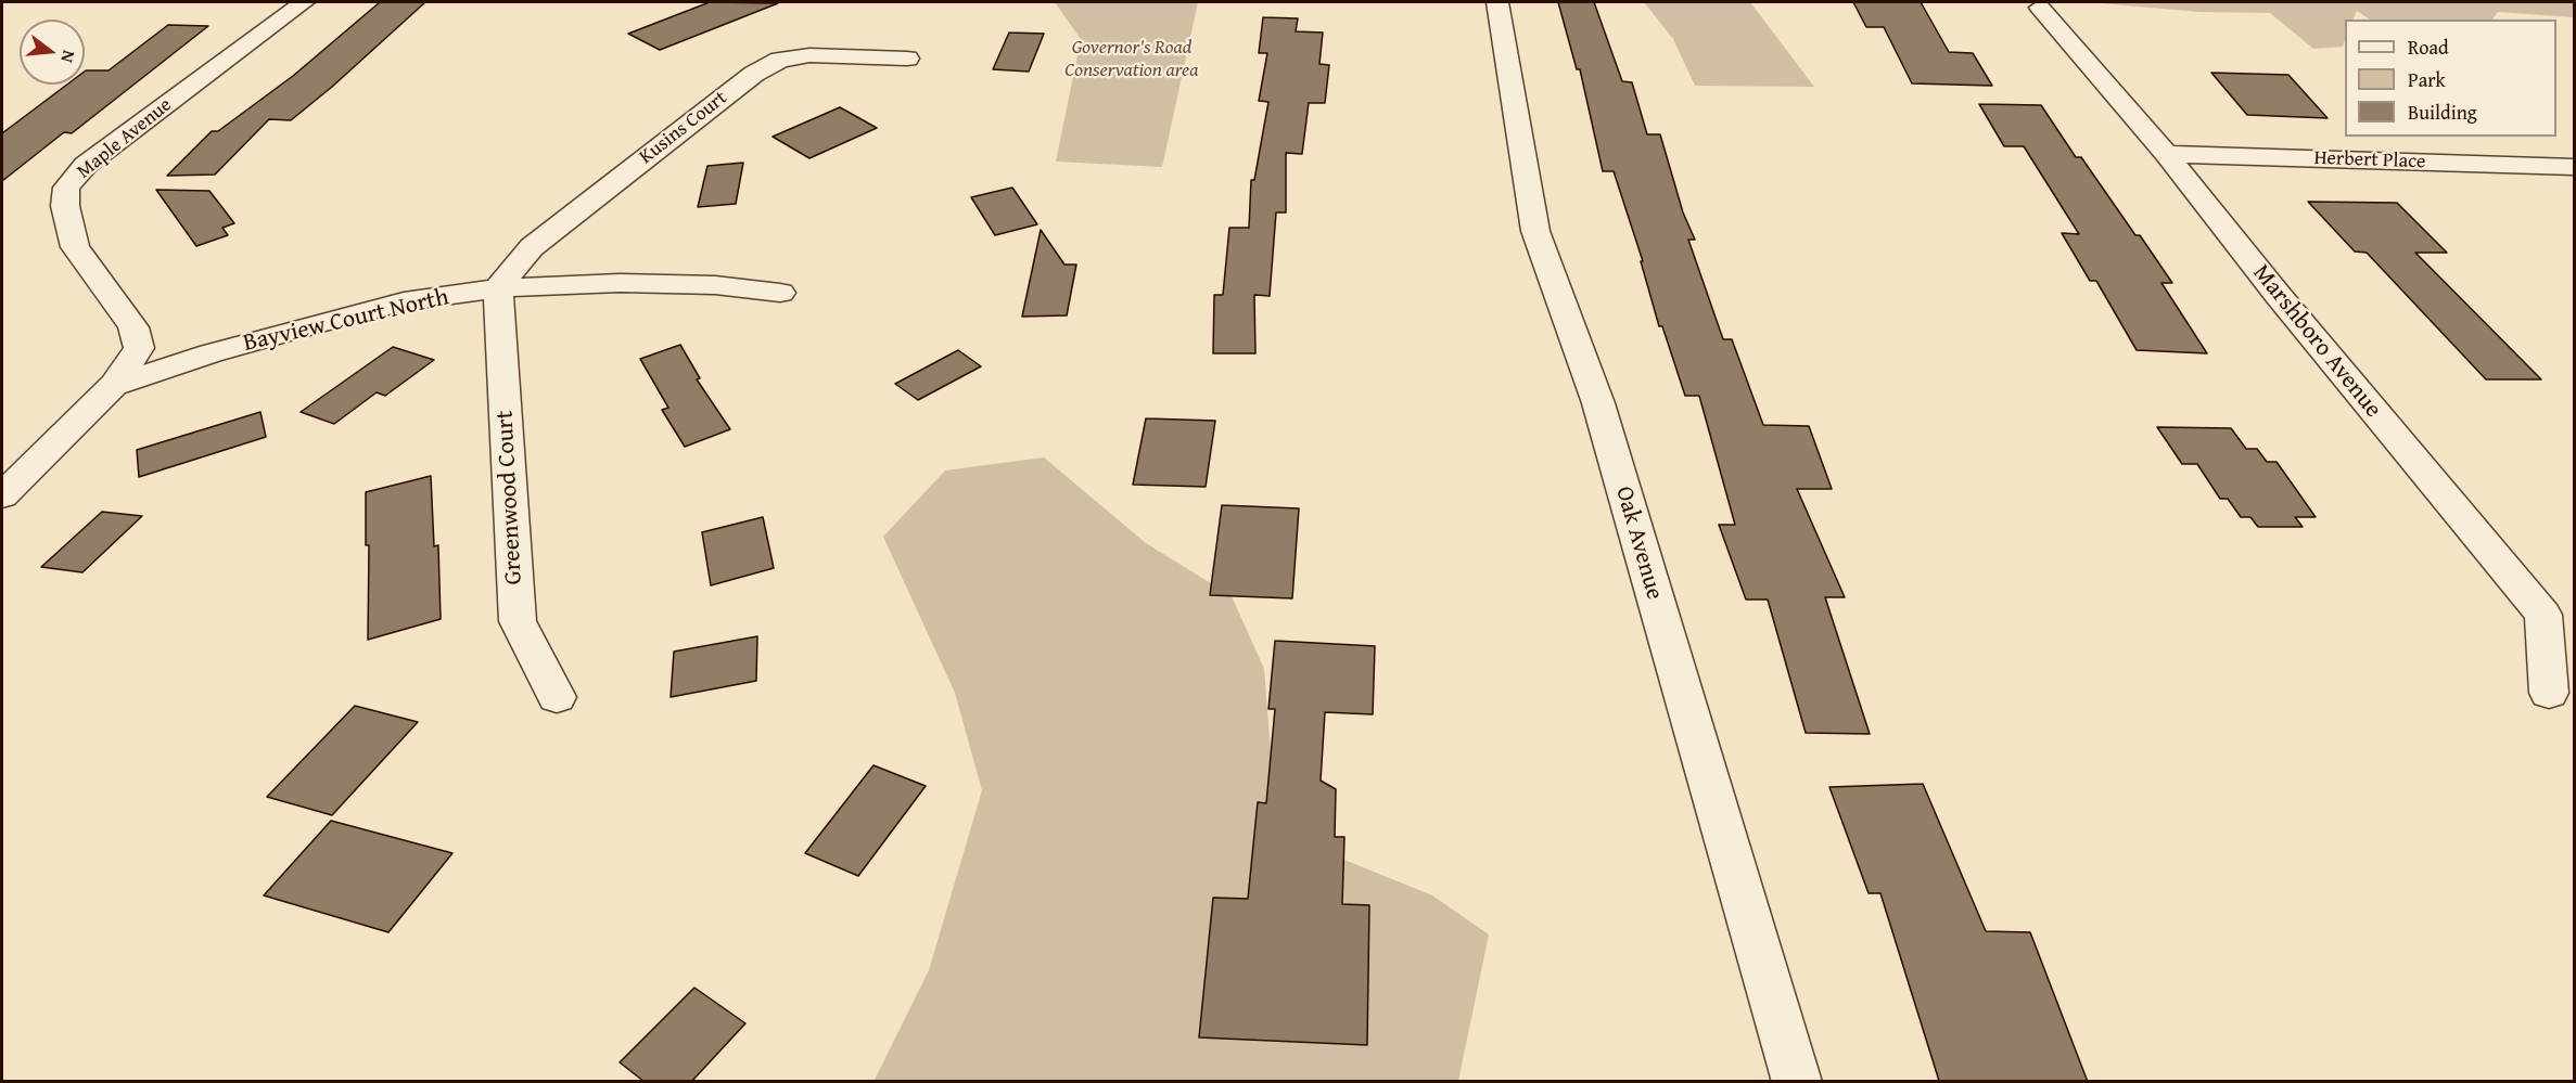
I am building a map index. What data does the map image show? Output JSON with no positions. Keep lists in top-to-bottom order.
{
  "streets": {
    "street": [
      "Kusins Court",
      "Maple Avenue",
      "Herbert Place",
      "Bayview Court North",
      "Marshboro Avenue",
      "Greenwood Court",
      "Oak Avenue"
    ]
  },
  "crossings": [
    ["Kusins Court", "Bayview Court North"],
    ["Kusins Court", "Greenwood Court"],
    ["Maple Avenue", "Bayview Court North"],
    ["Herbert Place", "Marshboro Avenue"],
    ["Bayview Court North", "Greenwood Court"]
  ],
  "parks": ["Governor's Road Conservation area"],
  "legend": ["Road", "Park", "Building"],
  "north": "right"
}
